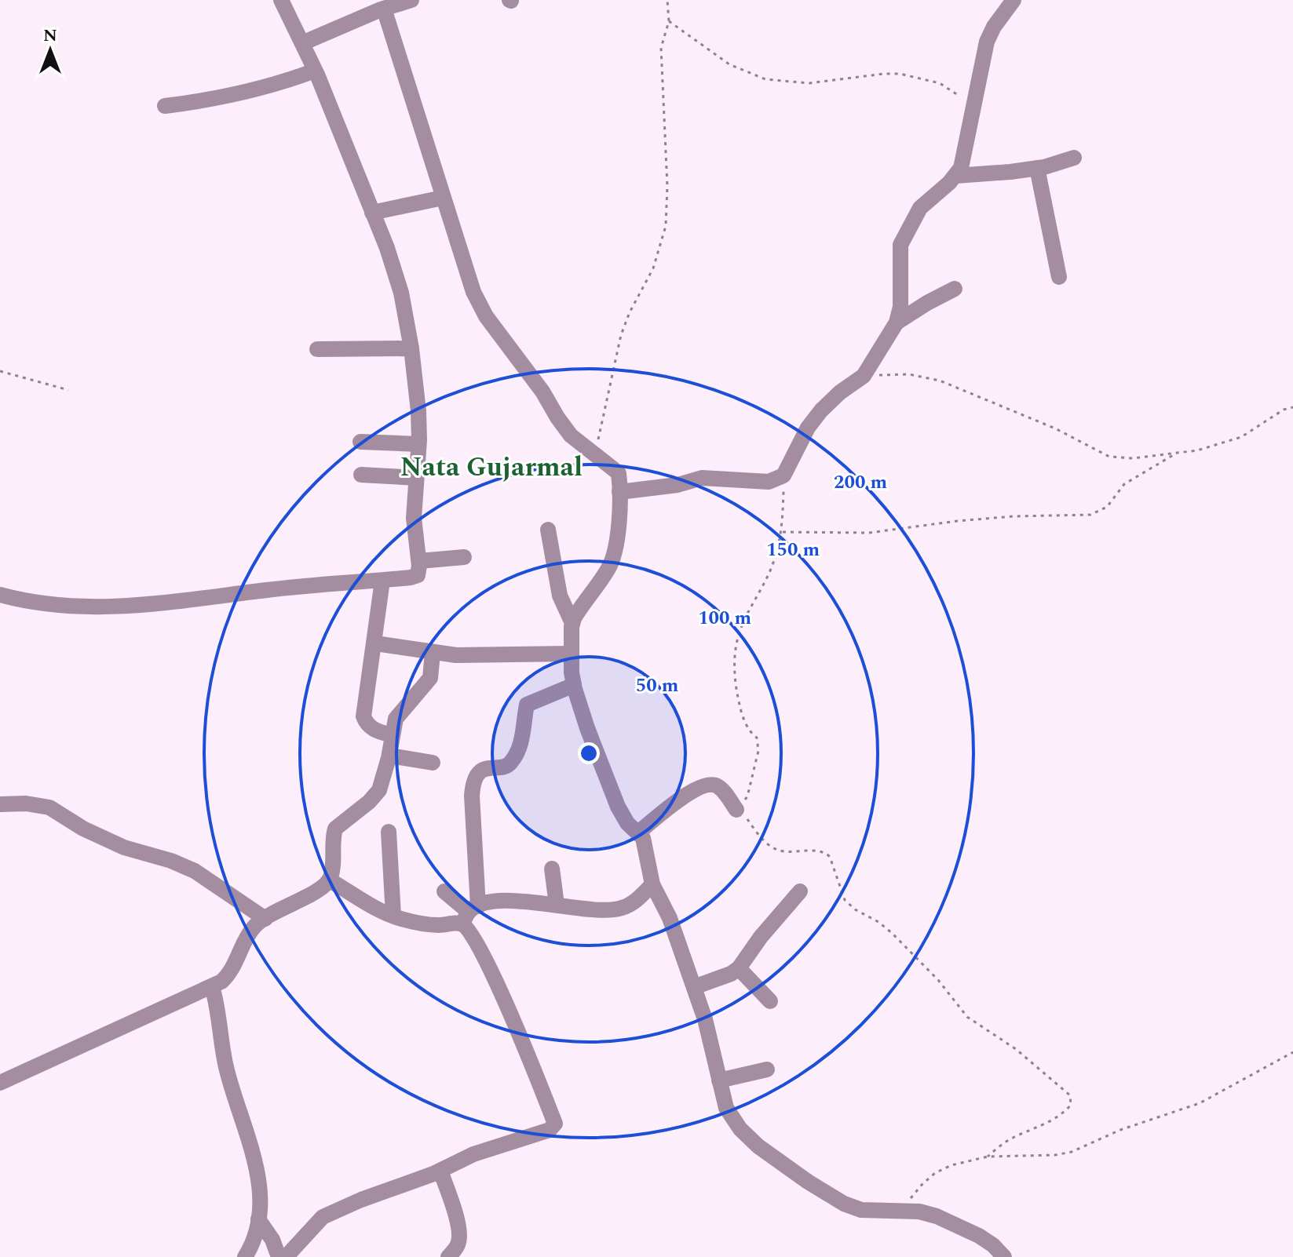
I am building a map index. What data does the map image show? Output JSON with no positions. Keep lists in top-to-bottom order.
{
  "districts": ["Nata Gujarmal"],
  "north": "top",
  "rings": [
    "200 m",
    "150 m",
    "100 m",
    "50 m"
  ]
}
